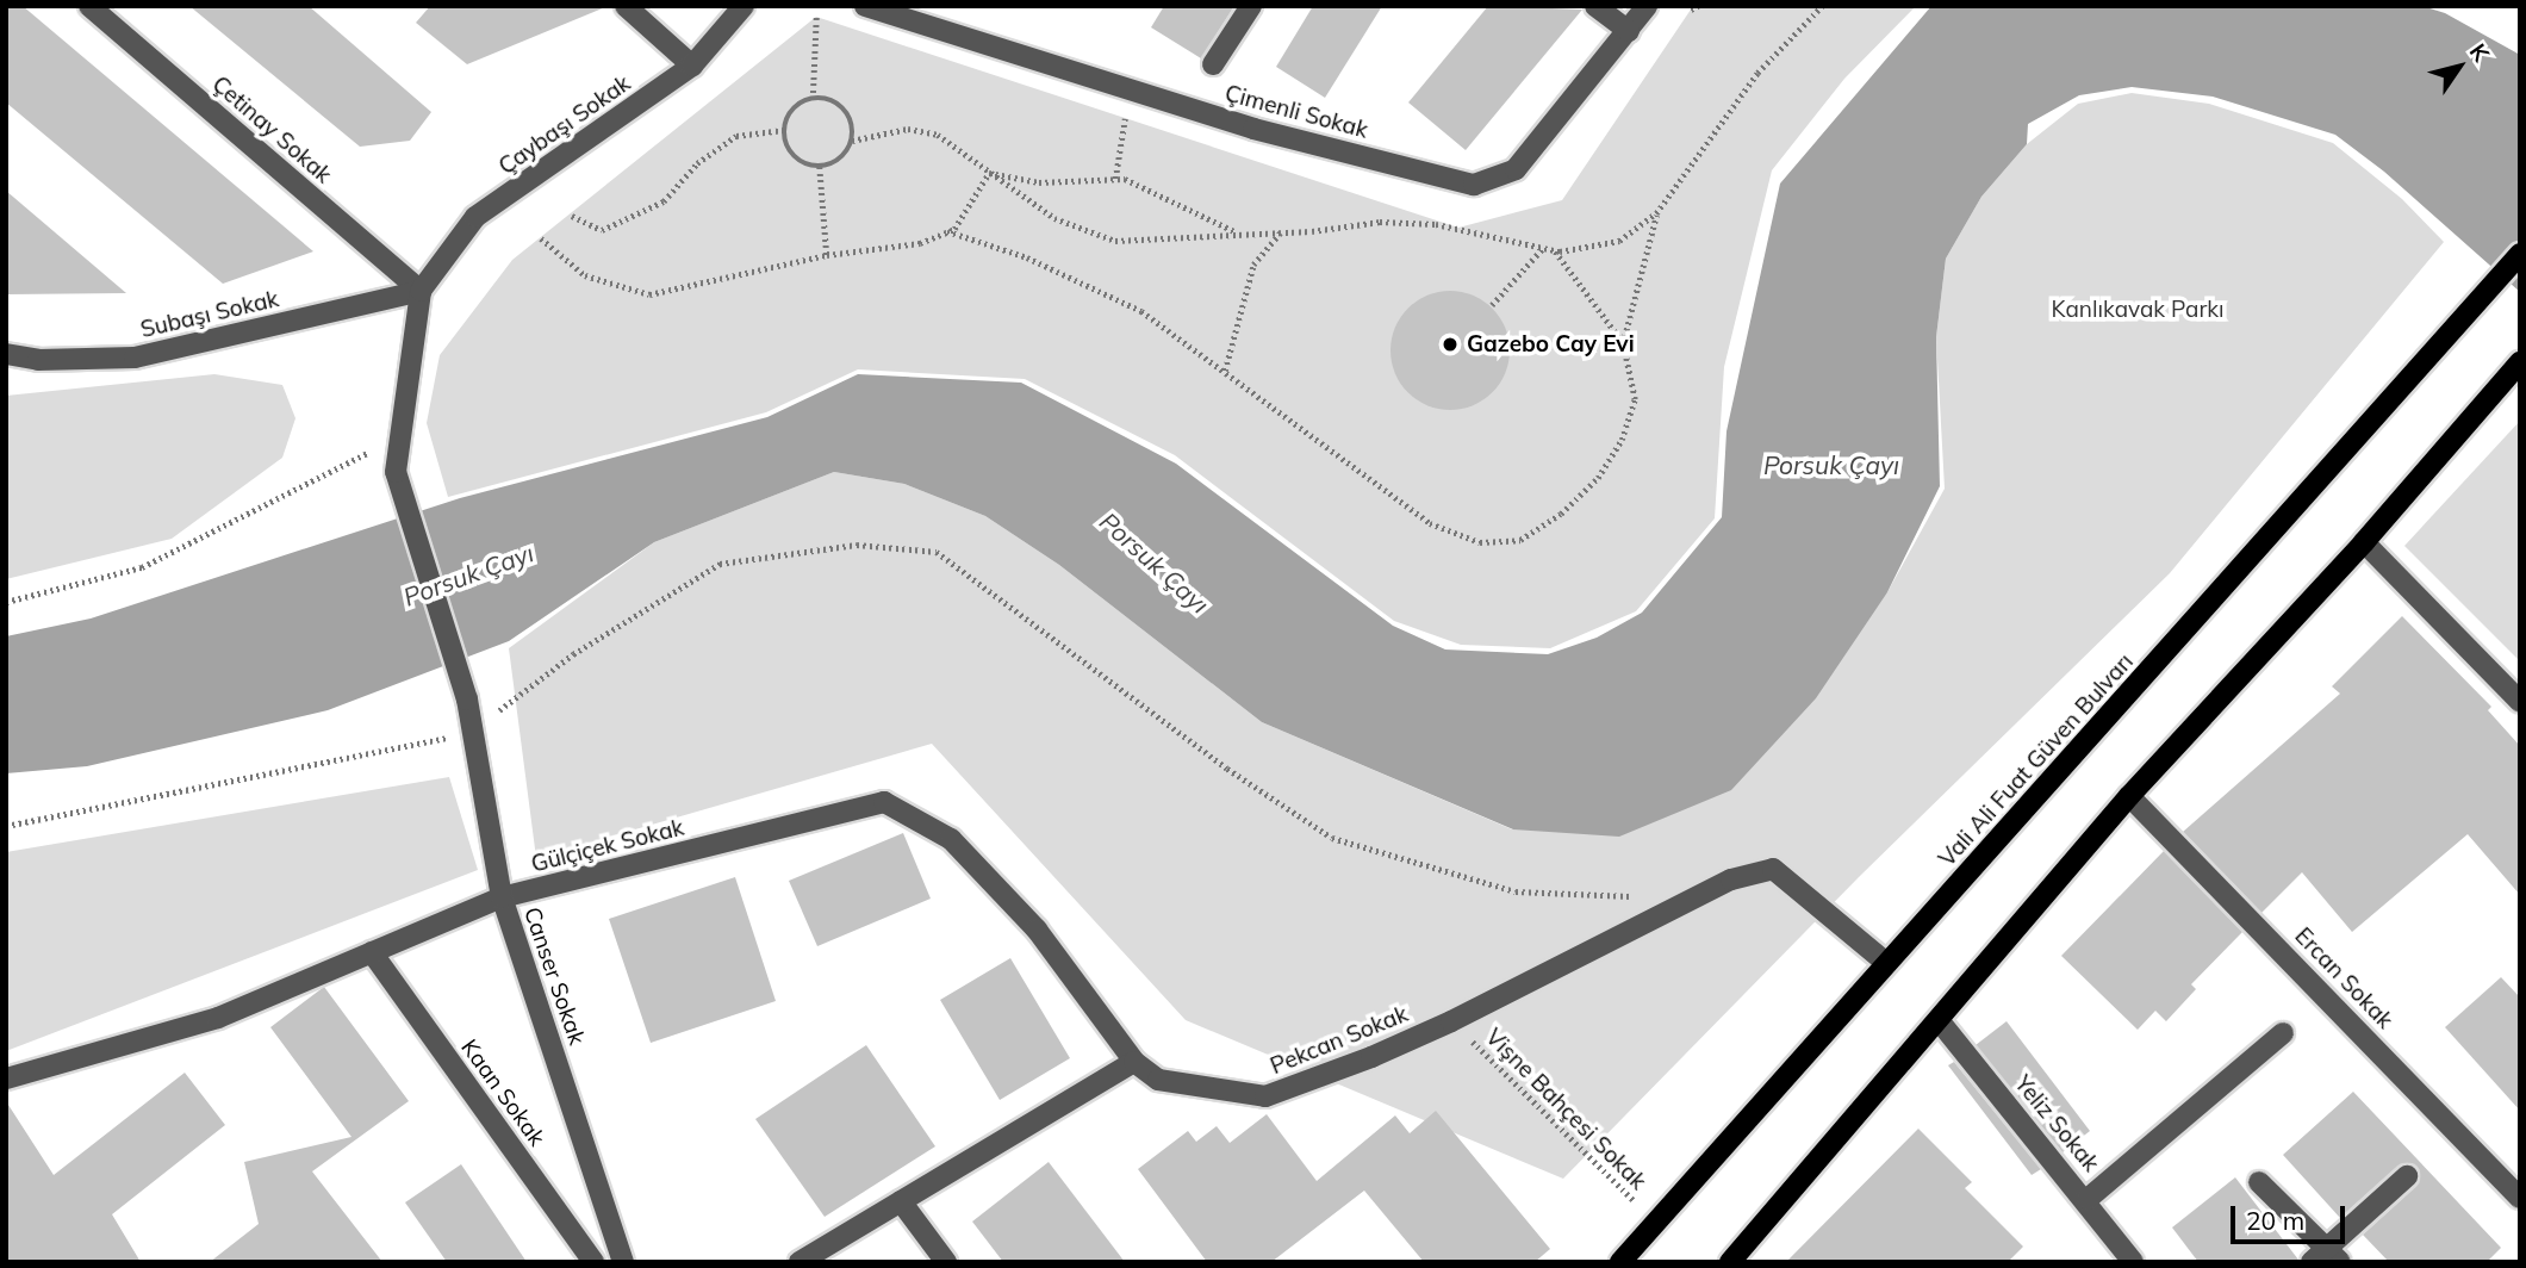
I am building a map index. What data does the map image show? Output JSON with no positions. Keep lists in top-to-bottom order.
{
  "streets": {
    "main road": ["Vali Ali Fuat Güven Bulvarı"],
    "street": [
      "Çimenli Sokak",
      "Çaybaşı Sokak",
      "Çetinay Sokak",
      "Subaşı Sokak",
      "Gülçiçek Sokak",
      "Canser Sokak",
      "Ercan Sokak",
      "Pekcan Sokak",
      "Kaan Sokak",
      "Yeliz Sokak"
    ],
    "path": ["Vişne Bahçesi Sokak"]
  },
  "crossings": [
    ["Çaybaşı Sokak", "Çetinay Sokak"],
    ["Çaybaşı Sokak", "Subaşı Sokak"],
    ["Çetinay Sokak", "Subaşı Sokak"],
    ["Vali Ali Fuat Güven Bulvarı", "Pekcan Sokak"],
    ["Vali Ali Fuat Güven Bulvarı", "Vişne Bahçesi Sokak"],
    ["Gülçiçek Sokak", "Canser Sokak"],
    ["Gülçiçek Sokak", "Pekcan Sokak"],
    ["Gülçiçek Sokak", "Kaan Sokak"],
    ["Pekcan Sokak", "Vişne Bahçesi Sokak"]
  ],
  "water": ["Porsuk Çayı"],
  "parks": ["Kanlıkavak Parkı"],
  "places": ["Gazebo Cay Evi"],
  "scale_bar": "20 m",
  "north": "top right"
}
